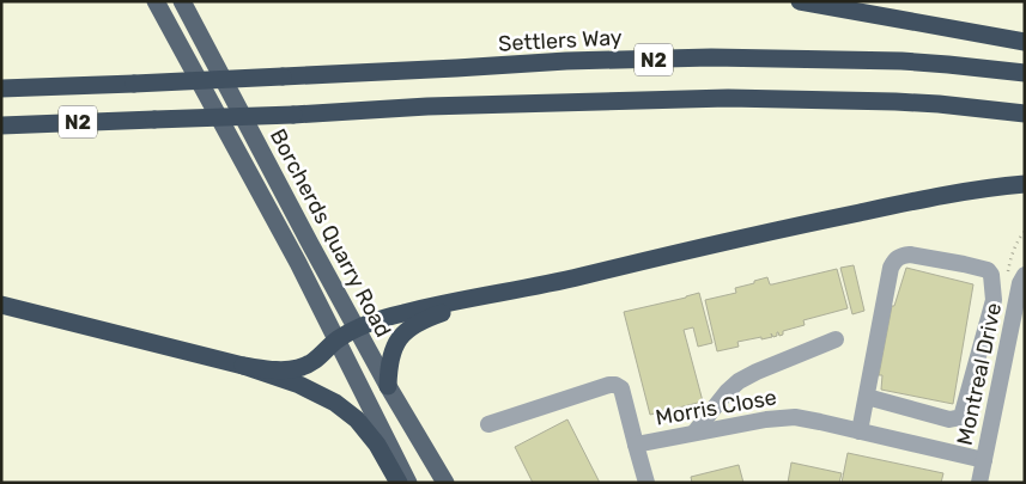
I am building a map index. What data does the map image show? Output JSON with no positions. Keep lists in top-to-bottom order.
{
  "streets": {
    "highway": ["Settlers Way", "N2"],
    "main road": ["Borcherds Quarry Road"],
    "street": ["Montreal Drive", "Morris Close"]
  },
  "crossings": [
    ["Montreal Drive", "Morris Close"]
  ]
}
